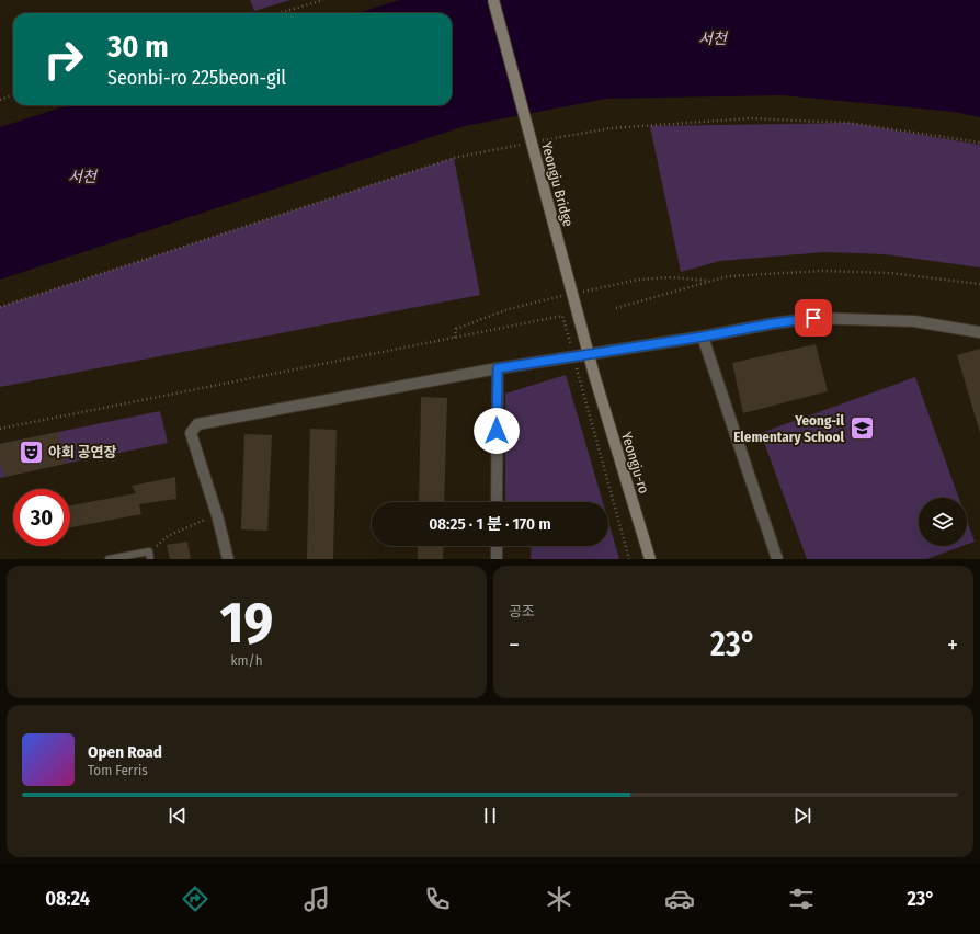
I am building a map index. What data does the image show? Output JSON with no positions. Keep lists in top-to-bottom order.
{
  "streets": {
    "main road": ["Yeongju Bridge", "Yeongju-ro"]
  },
  "crossings": [
    ["Yeongju Bridge", "Yeongju-ro"]
  ],
  "water": ["서천"],
  "places": {
    "school or university": ["Yeong-il Elementary School"],
    "theatre": ["야회 공연장"]
  },
  "page": {
    "turn": ["30 m", "Seonbi-ro 225beon-gil"],
    "limit": "30",
    "trip": "08:25 · 1 분 · 170 m",
    "tile": [
      ["19", "km/h"],
      "공조"
    ],
    "heat": ["−", "23°", "+"],
    "song": ["Open Road", "Tom Ferris"],
    "tabs": ["08:24", "23°"]
  }
}
